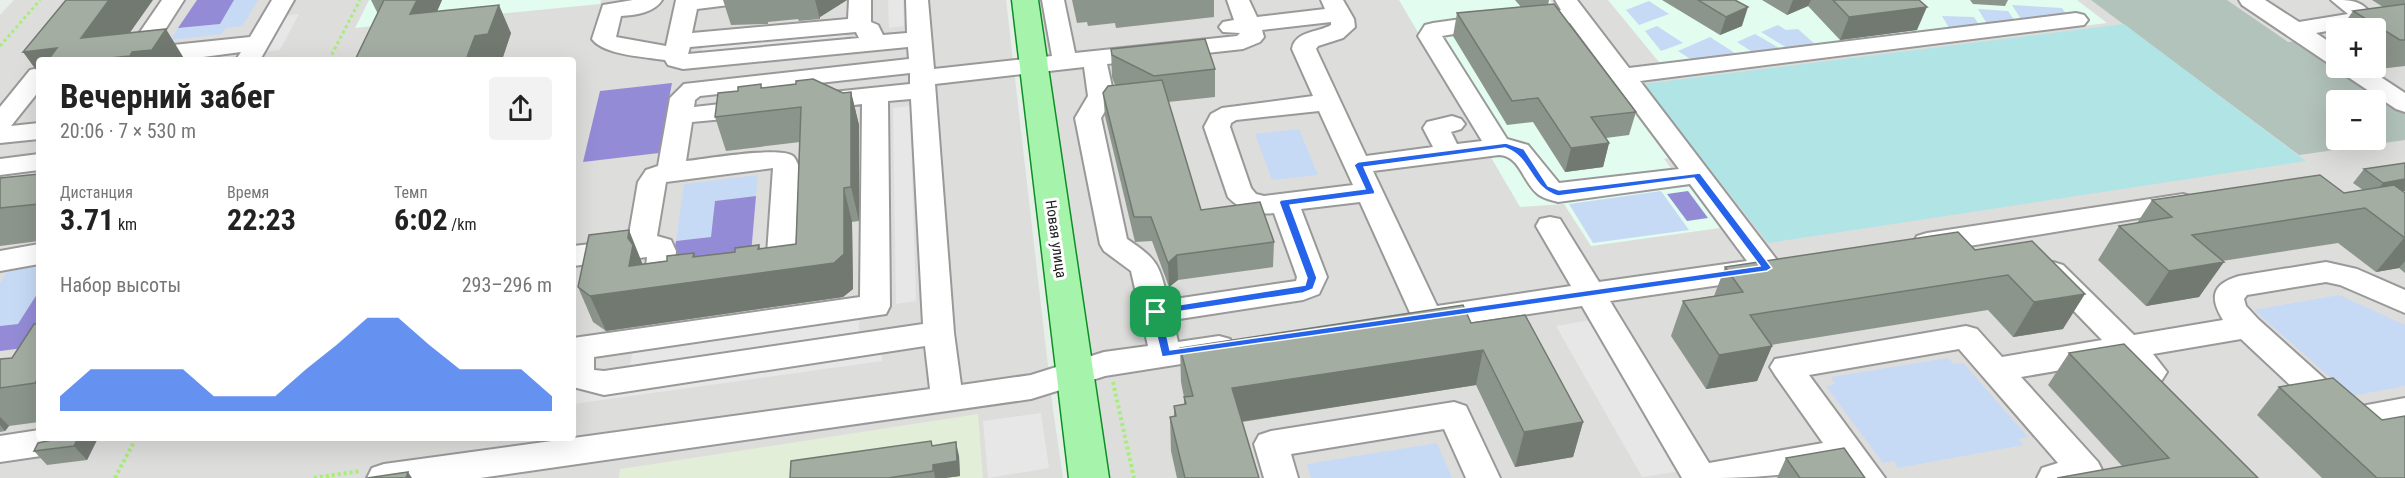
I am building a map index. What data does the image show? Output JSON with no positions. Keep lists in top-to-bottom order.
{
  "streets": {
    "main road": ["Новая улица"]
  },
  "page": {
    "map_buttons": ["+", "−"],
    "heading": ["Вечерний забег", "20:06 · 7 × 530 m"],
    "stats": [
      ["Дистанция", "3.71 km"],
      ["Время", "22:23"],
      ["Темп", "6:02 /km"]
    ],
    "chart": ["Набор высоты", "293–296 m"]
  }
}
